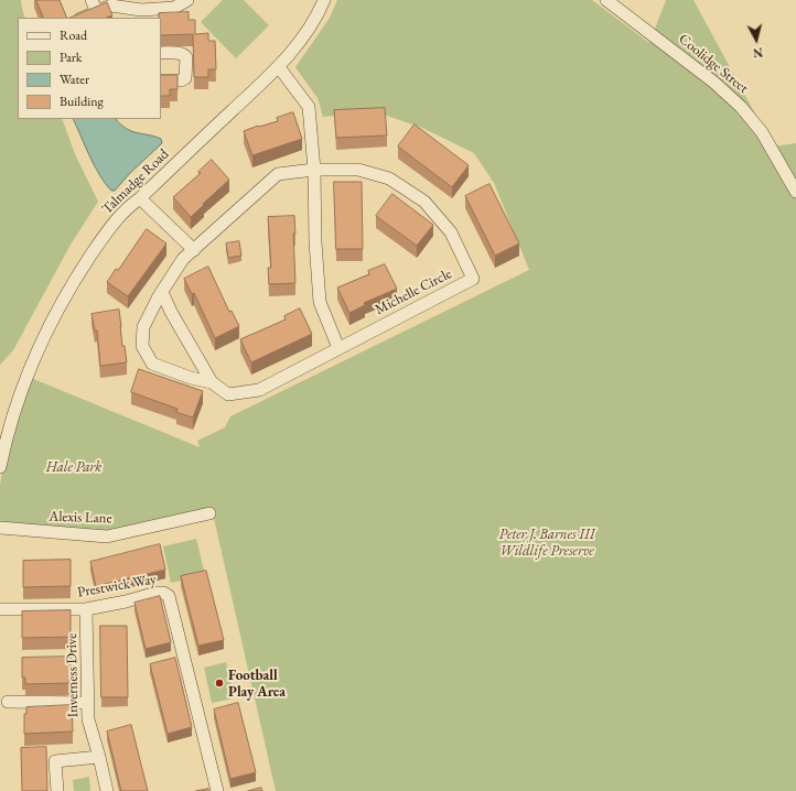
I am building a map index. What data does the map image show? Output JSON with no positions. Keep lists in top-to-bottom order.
{
  "streets": {
    "street": [
      "Coolidge Street",
      "Talmadge Road",
      "Michelle Circle",
      "Alexis Lane",
      "Prestwick Way",
      "Inverness Drive"
    ]
  },
  "crossings": [
    ["Prestwick Way", "Inverness Drive"]
  ],
  "parks": ["Hale Park", "Peter J. Barnes III Wildlife Preserve"],
  "places": ["Football Play Area"],
  "legend": [
    "Road",
    "Park",
    "Water",
    "Building"
  ],
  "north": "bottom"
}
